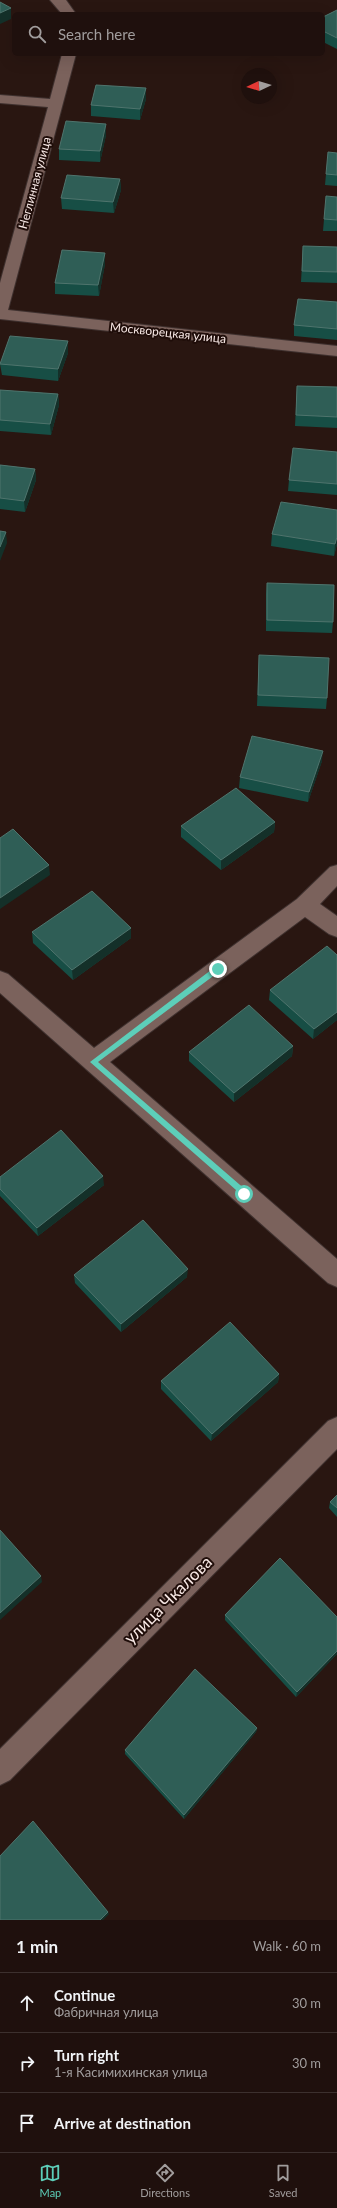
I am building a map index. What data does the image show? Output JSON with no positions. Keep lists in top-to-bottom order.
{
  "streets": {
    "street": ["Неглинная улица", "Москворецкая улица", "улица Чкалова"]
  },
  "crossings": [
    ["Неглинная улица", "Москворецкая улица"]
  ],
  "north": "left",
  "page": {
    "search": "Search here",
    "heading": ["1 min", "Walk · 60 m"],
    "list": [
      ["Continue", "Фабричная улица", "30 m"],
      ["Turn right", "1-я Касимихинская улица", "30 m"],
      "Arrive at destination"
    ],
    "nav": ["Map", "Directions", "Saved"]
  }
}
